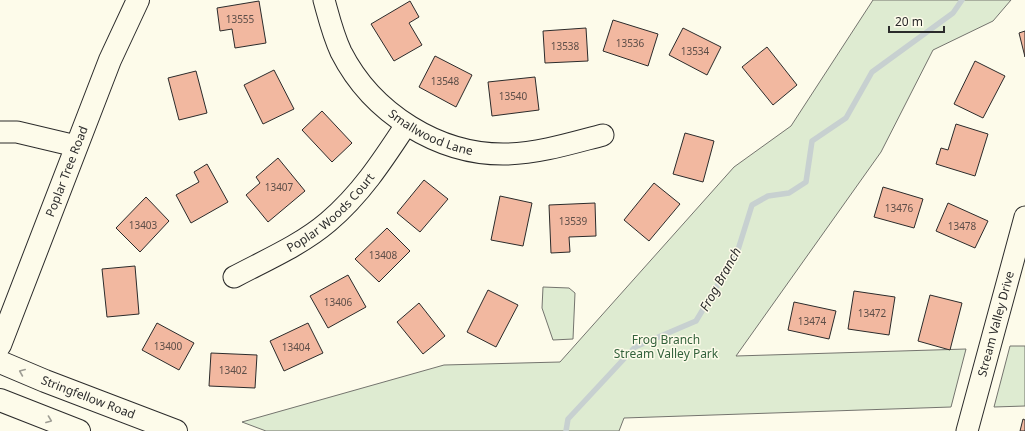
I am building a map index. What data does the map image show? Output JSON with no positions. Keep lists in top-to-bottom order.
{
  "streets": {
    "main road": ["Poplar Tree Road", "Stringfellow Road"],
    "street": ["Smallwood Lane", "Poplar Woods Court", "Stream Valley Drive"]
  },
  "crossings": [
    ["Smallwood Lane", "Poplar Woods Court"]
  ],
  "water": ["Frog Branch"],
  "parks": ["Frog Branch Stream Valley Park"],
  "house_numbers": [
    "13555",
    "13536",
    "13538",
    "13534",
    "13548",
    "13540",
    "13407",
    "13476",
    "13539",
    "13403",
    "13478",
    "13408",
    "13406",
    "13472",
    "13474",
    "13400",
    "13404",
    "13402"
  ],
  "scale_bar": "20 m"
}
